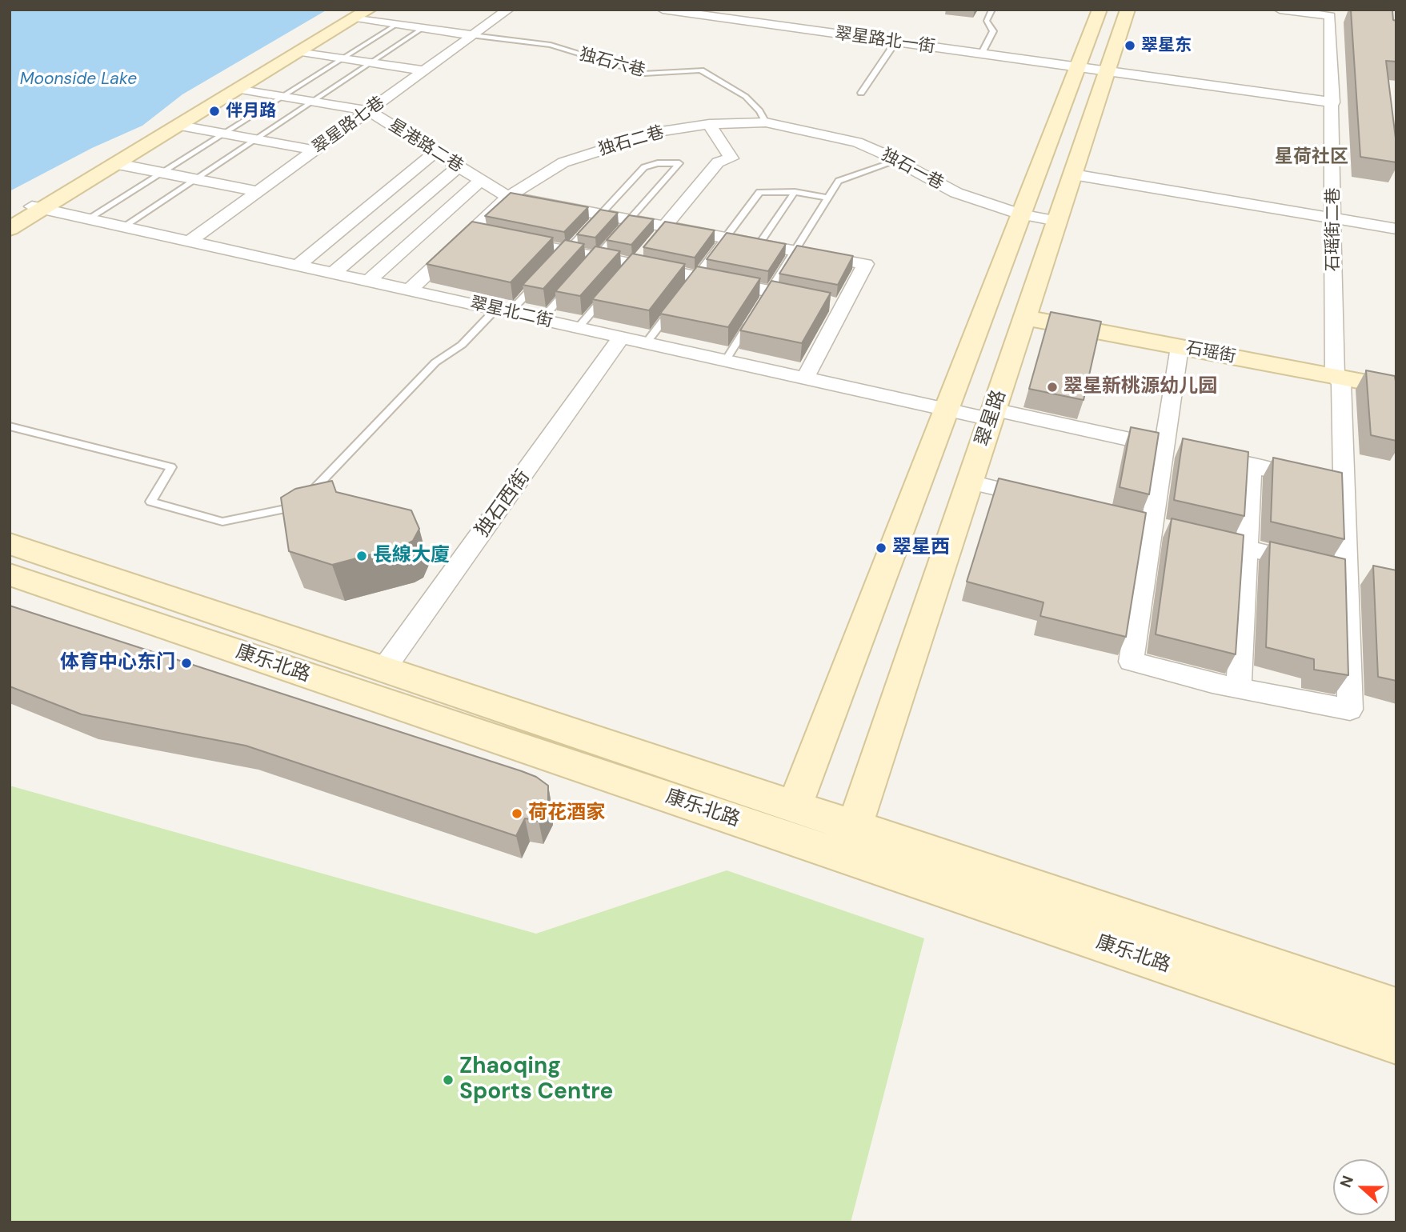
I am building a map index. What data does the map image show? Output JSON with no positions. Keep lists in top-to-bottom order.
{
  "streets": {
    "street": [
      "翠星路北一街",
      "翠星路七巷",
      "独石二巷",
      "星港路二巷",
      "独石一巷",
      "石瑶街二巷",
      "翠星北二街",
      "石瑶街",
      "翠星路",
      "独石西街",
      "康乐北路"
    ],
    "lane": ["独石六巷"]
  },
  "crossings": [
    ["翠星路北一街", "石瑶街二巷"],
    ["翠星路北一街", "翠星路"],
    ["独石六巷", "翠星路七巷"],
    ["独石六巷", "独石二巷"],
    ["独石六巷", "独石一巷"],
    ["翠星路七巷", "星港路二巷"],
    ["翠星路七巷", "翠星北二街"],
    ["独石二巷", "星港路二巷"],
    ["独石二巷", "独石一巷"],
    ["独石二巷", "翠星北二街"],
    ["独石一巷", "翠星路"],
    ["石瑶街二巷", "翠星北二街"],
    ["石瑶街二巷", "石瑶街"],
    ["翠星北二街", "翠星路"],
    ["翠星北二街", "独石西街"],
    ["石瑶街", "翠星路"],
    ["翠星路", "康乐北路"],
    ["独石西街", "康乐北路"]
  ],
  "districts": ["星荷社区"],
  "water": ["Moonside Lake"],
  "places": [
    "翠星东",
    "伴月路",
    "翠星新桃源幼儿园",
    "翠星西",
    "長線大廈",
    "体育中心东门",
    "荷花酒家",
    "Zhaoqing Sports Centre"
  ],
  "north": "left"
}
